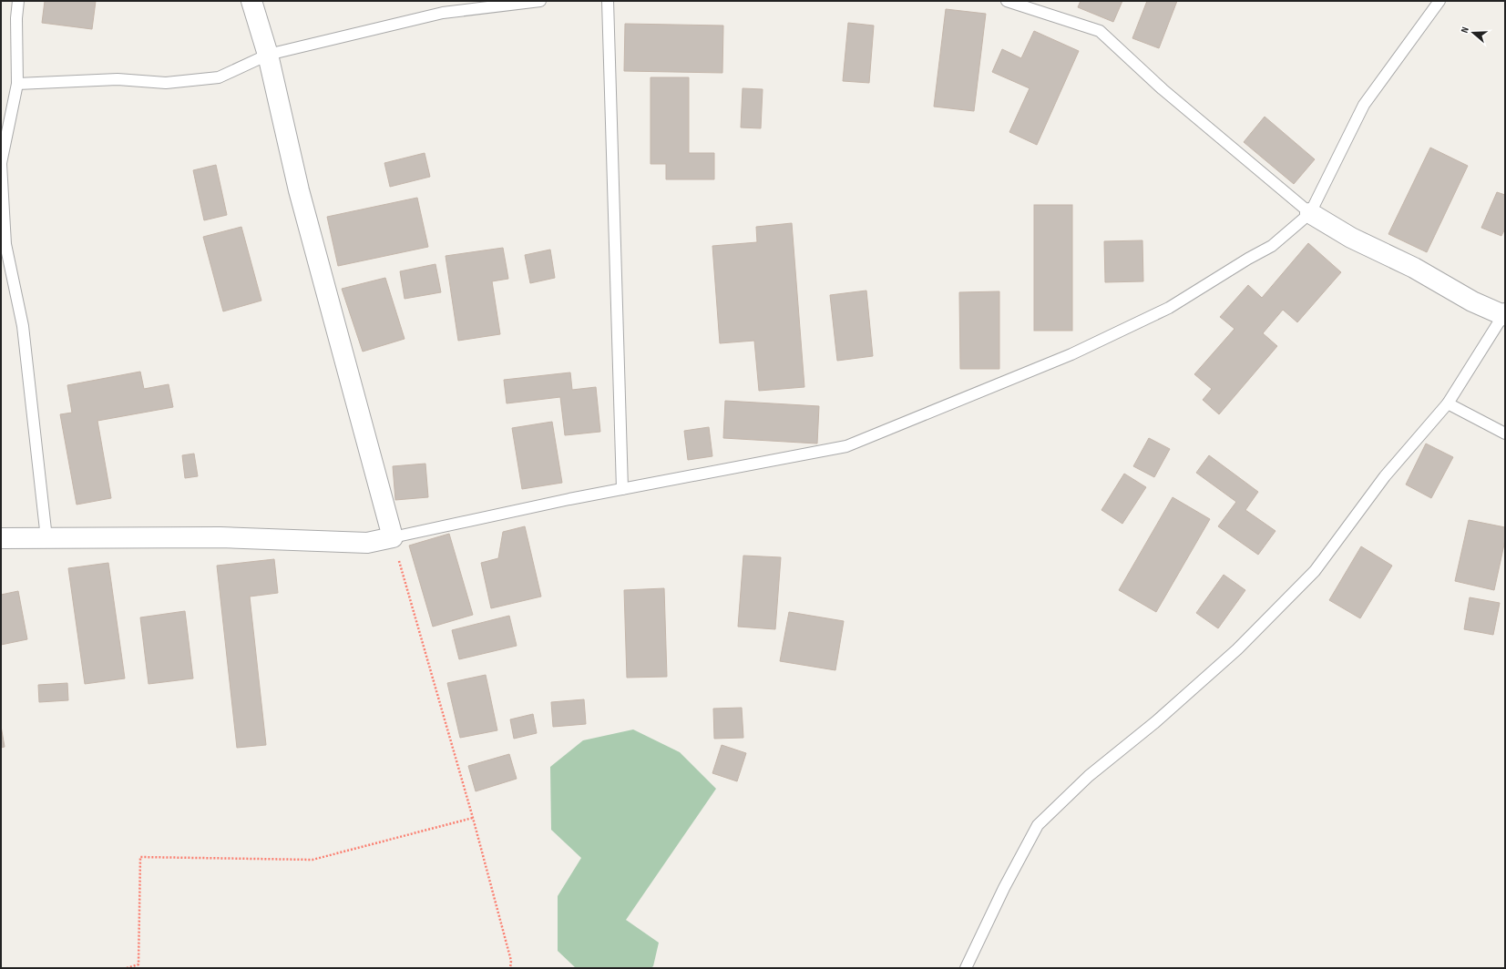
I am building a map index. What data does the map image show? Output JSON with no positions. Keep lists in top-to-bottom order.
{
  "north": "left"
}
